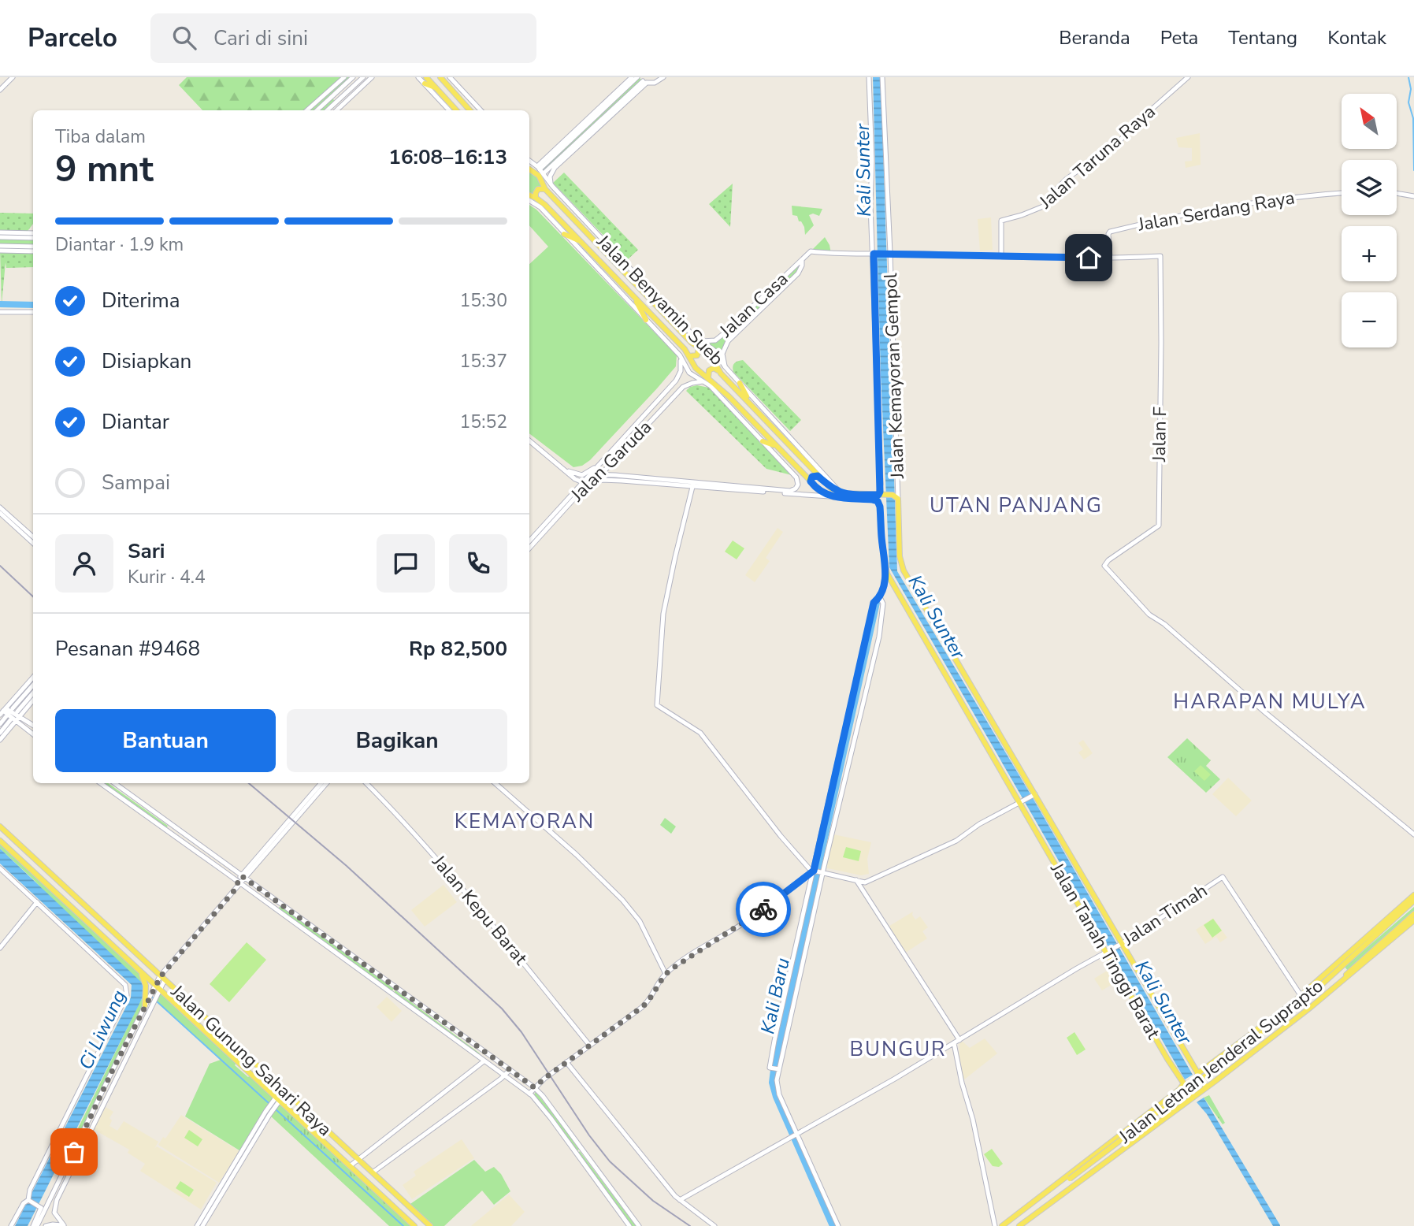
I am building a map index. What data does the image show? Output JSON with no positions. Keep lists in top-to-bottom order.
{
  "streets": {
    "main road": [
      "Jalan Benyamin Sueb",
      "Jalan Tanah Tinggi Barat",
      "Jalan Gunung Sahari Raya",
      "Jalan Letnan Jenderal Suprapto"
    ],
    "street": [
      "Jalan Taruna Raya",
      "Jalan Serdang Raya",
      "Jalan Casa",
      "Jalan Kemayoran Gempol",
      "Jalan F",
      "Jalan Garuda",
      "Jalan Kepu Barat",
      "Jalan Timah"
    ]
  },
  "crossings": [
    ["Jalan Serdang Raya", "Jalan F"],
    ["Jalan Benyamin Sueb", "Jalan Casa"],
    ["Jalan Casa", "Jalan Kemayoran Gempol"],
    ["Jalan Timah", "Jalan Tanah Tinggi Barat"],
    ["Jalan Timah", "Jalan Letnan Jenderal Suprapto"],
    ["Jalan Tanah Tinggi Barat", "Jalan Letnan Jenderal Suprapto"]
  ],
  "districts": [
    "UTAN PANJANG",
    "HARAPAN MULYA",
    "KEMAYORAN",
    "BUNGUR"
  ],
  "water": ["Kali Sunter", "Kali Baru", "Ci Liwung"],
  "north": "top left",
  "page": {
    "header": "Parcelo",
    "search": "Cari di sini",
    "nav": [
      "Beranda",
      "Peta",
      "Tentang",
      "Kontak"
    ],
    "map_buttons": ["+", "−"],
    "heading": ["9 mnt", "Tiba dalam", "16:08–16:13"],
    "panel": [
      "Sari",
      "Kurir · 4.4",
      "Pesanan #9468",
      "Rp 82,500"
    ],
    "bar": "Diantar · 1.9 km",
    "list": [
      ["Diterima", "15:30"],
      ["Disiapkan", "15:37"],
      ["Diantar", "15:52"],
      "Sampai"
    ],
    "buttons": ["Bantuan", "Bagikan"]
  }
}
